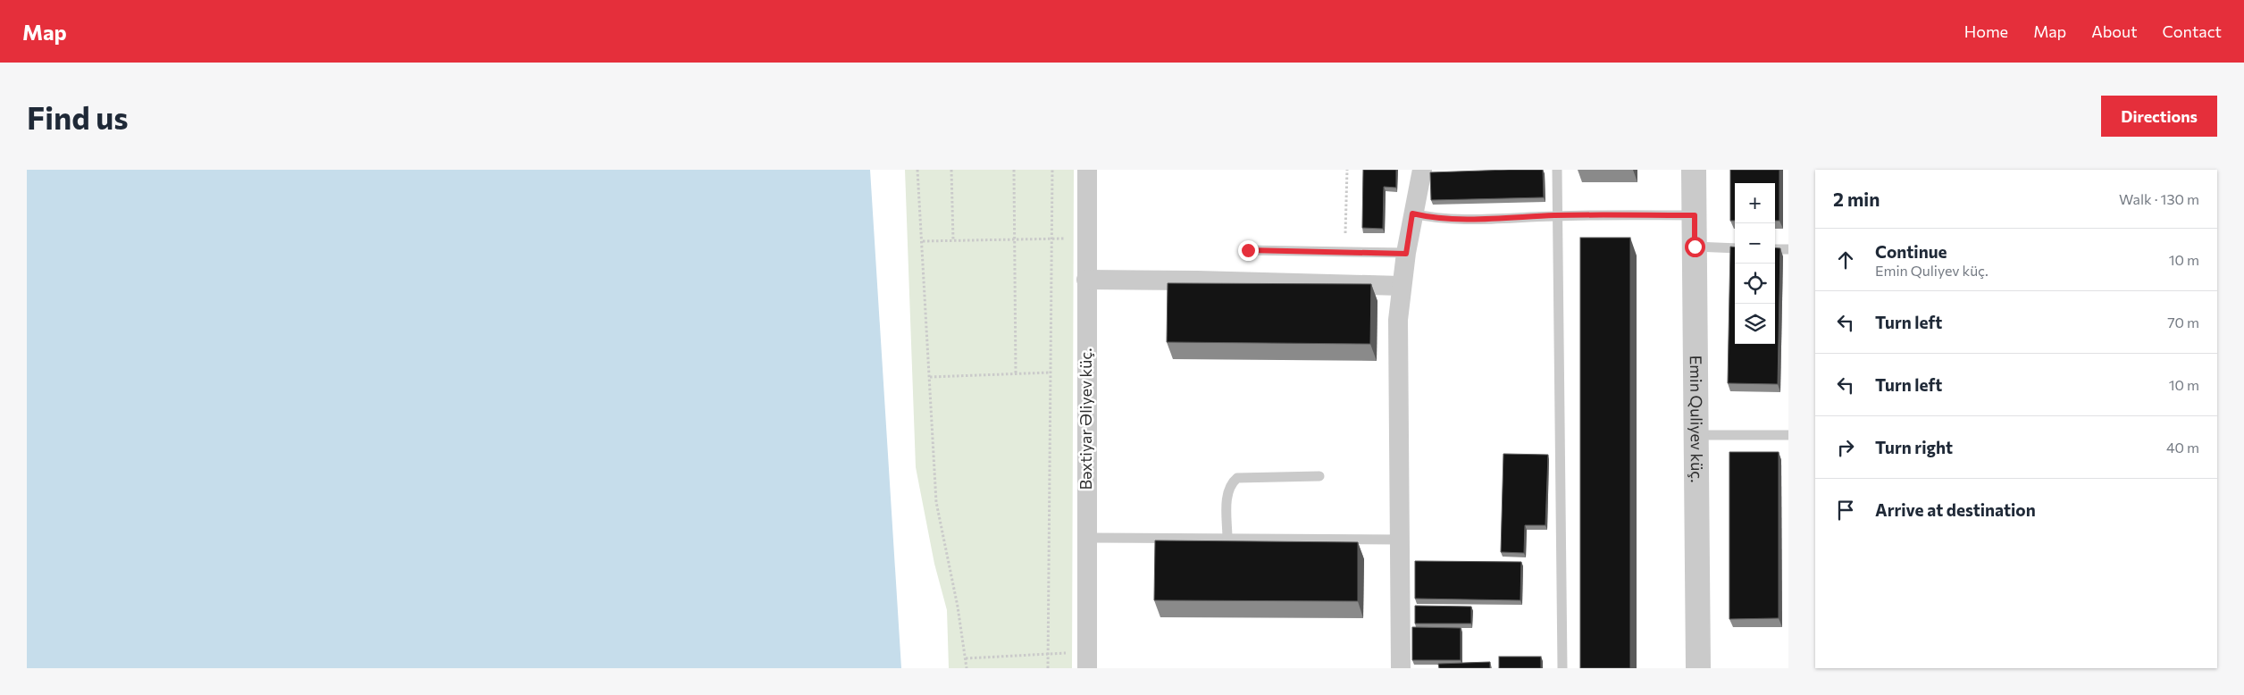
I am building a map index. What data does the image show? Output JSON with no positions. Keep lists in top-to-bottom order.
{
  "streets": {
    "street": ["Bəxtiyar Əliyev küç.", "Emin Quliyev küç."]
  },
  "page": {
    "header": "Map",
    "nav": [
      "Home",
      "Map",
      "About",
      "Contact"
    ],
    "buttons": "Directions",
    "title": "Find us",
    "heading": ["2 min", "Walk · 130 m"],
    "map_buttons": ["+", "−"],
    "list": [
      ["Continue", "Emin Quliyev küç.", "10 m"],
      ["Turn left", "70 m"],
      ["Turn left", "10 m"],
      ["Turn right", "40 m"],
      "Arrive at destination"
    ]
  }
}
